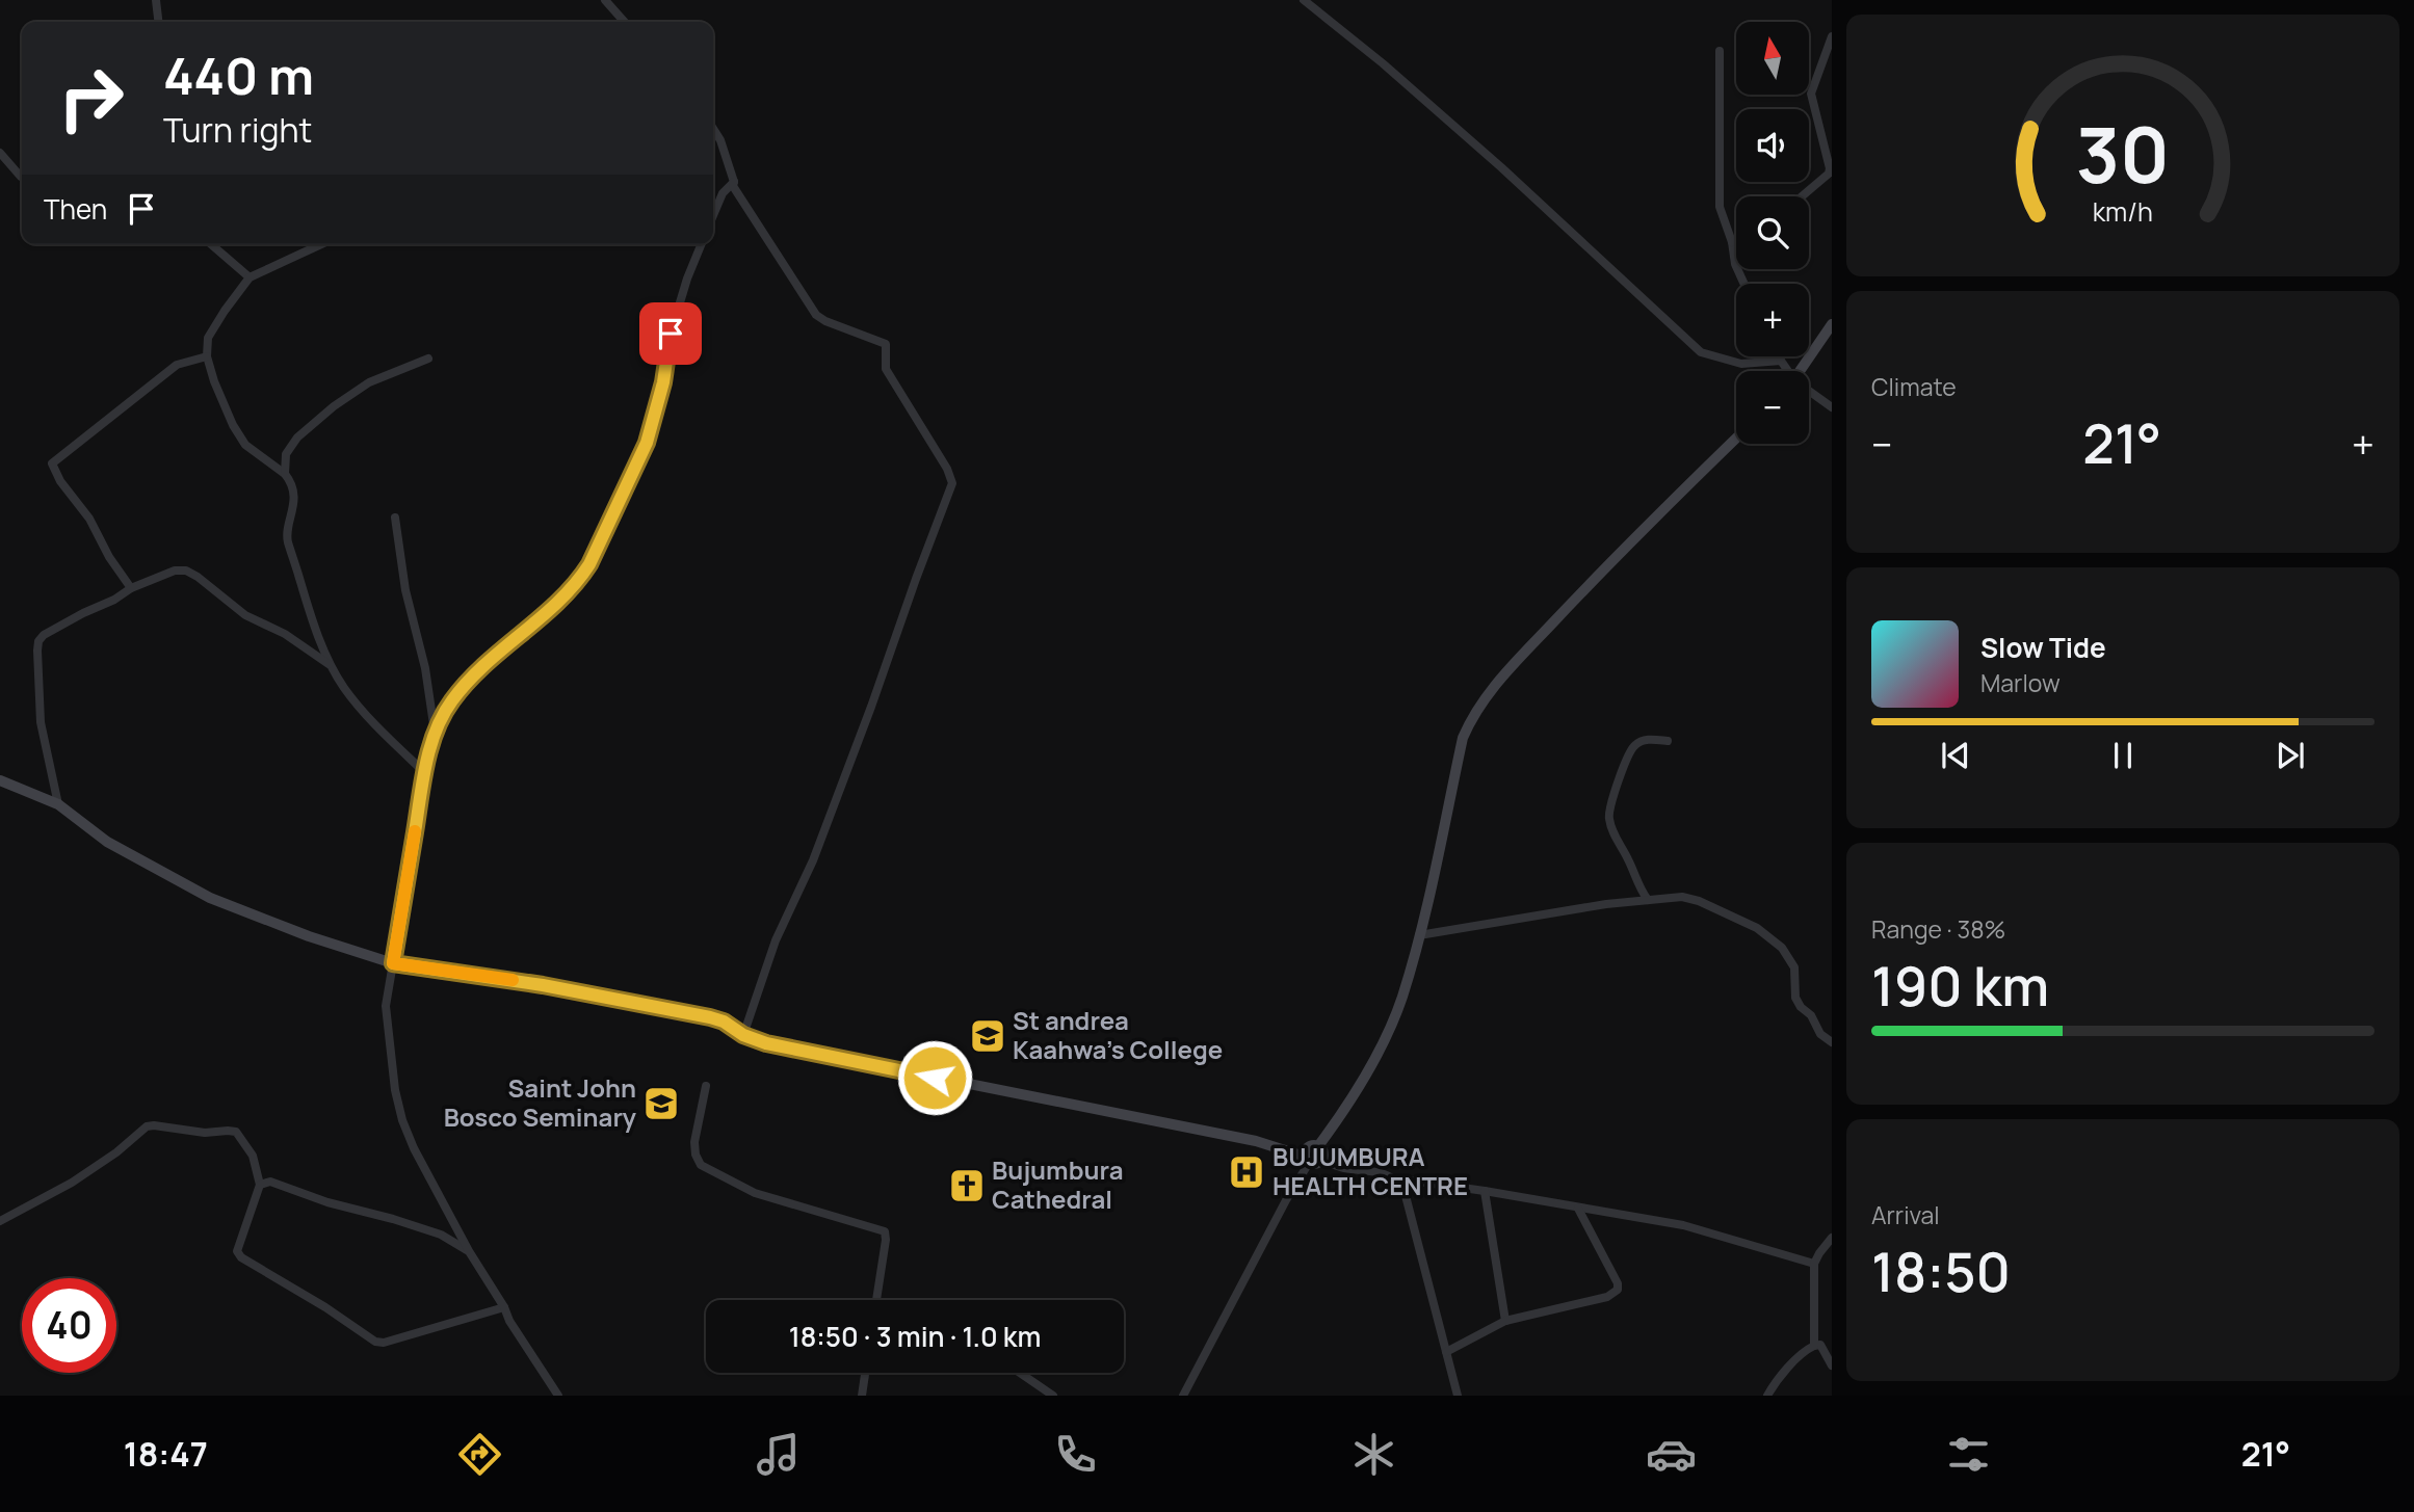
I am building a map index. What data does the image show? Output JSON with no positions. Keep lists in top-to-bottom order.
{
  "places": {
    "school or university": ["St andrea Kaahwa's College", "Saint John Bosco Seminary"],
    "hospital": ["BUJUMBURA HEALTH CENTRE"],
    "church": ["Bujumbura Cathedral"]
  },
  "north": "top",
  "page": {
    "map_buttons": ["+", "−"],
    "turn": ["440 m", "Turn right"],
    "then": "Then",
    "tile": [
      "Climate",
      ["Range · 38%", "190 km"],
      ["Arrival", "18:50"]
    ],
    "heat": ["−", "21°", "+"],
    "song": ["Slow Tide", "Marlow"],
    "limit": "40",
    "trip": "18:50 · 3 min · 1.0 km",
    "tabs": ["18:47", "21°"],
    "gauge": ["30", "km/h"]
  }
}
